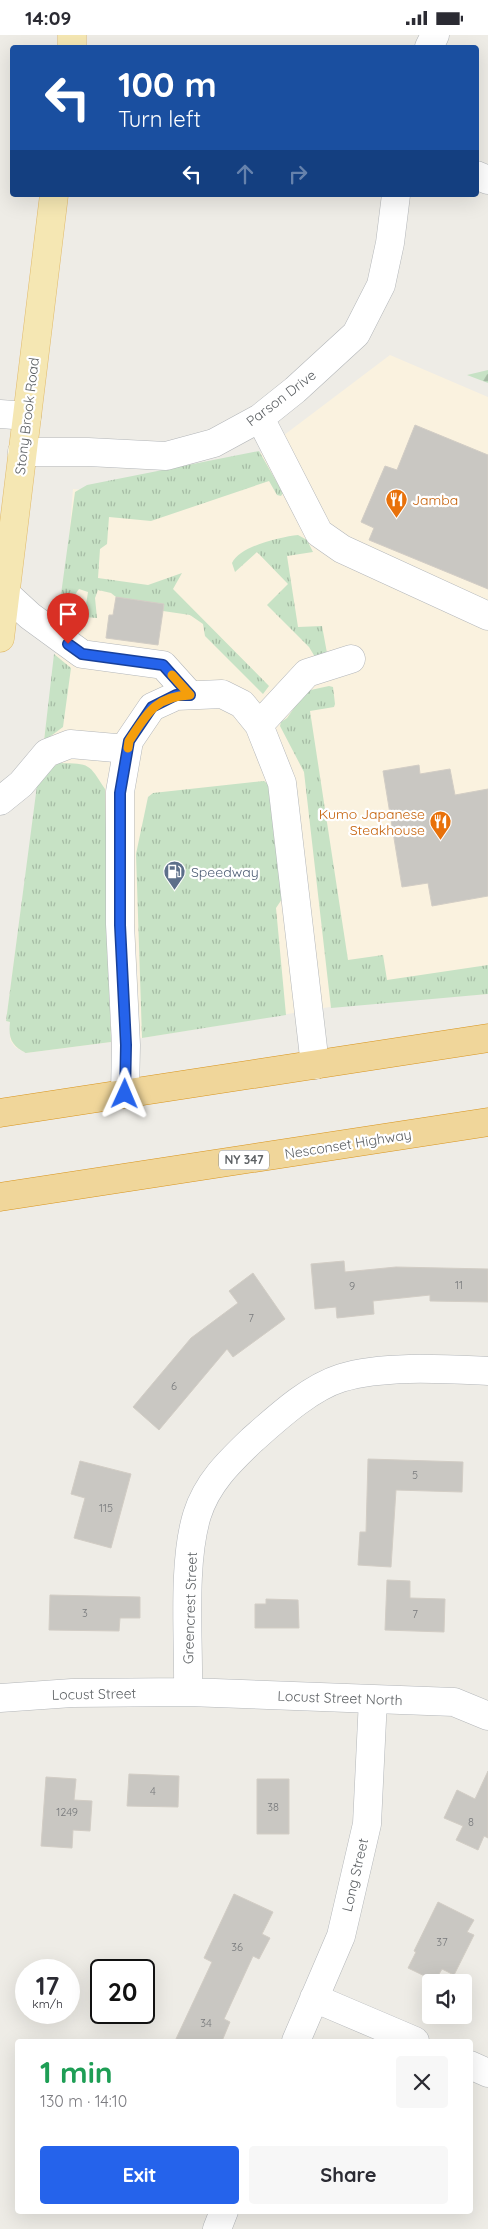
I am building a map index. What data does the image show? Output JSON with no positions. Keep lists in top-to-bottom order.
{
  "streets": {
    "highway": ["Nesconset Highway", "NY 347"],
    "main road": ["Stony Brook Road"],
    "street": [
      "Parson Drive",
      "Greencrest Street",
      "Locust Street",
      "Locust Street North",
      "Long Street"
    ]
  },
  "crossings": [
    ["Parson Drive", "Stony Brook Road"],
    ["Greencrest Street", "Locust Street"],
    ["Greencrest Street", "Locust Street North"],
    ["Locust Street", "Locust Street North"],
    ["Locust Street North", "Long Street"]
  ],
  "places": {
    "restaurant": ["Jamba", "Kumo Japanese Steakhouse"],
    "fuel station": ["Speedway"]
  },
  "house_numbers": [
    "11",
    "9",
    "7",
    "6",
    "5",
    "115",
    "3",
    "7",
    "4",
    "38",
    "1249",
    "8",
    "37",
    "36",
    "34"
  ],
  "page": {
    "status": "14:09",
    "turn": ["100 m", "Turn left"],
    "speed": "17 km/h",
    "limit": "20",
    "heading": ["1 min", "130 m · 14:10"],
    "buttons": ["Exit", "Share"]
  }
}
